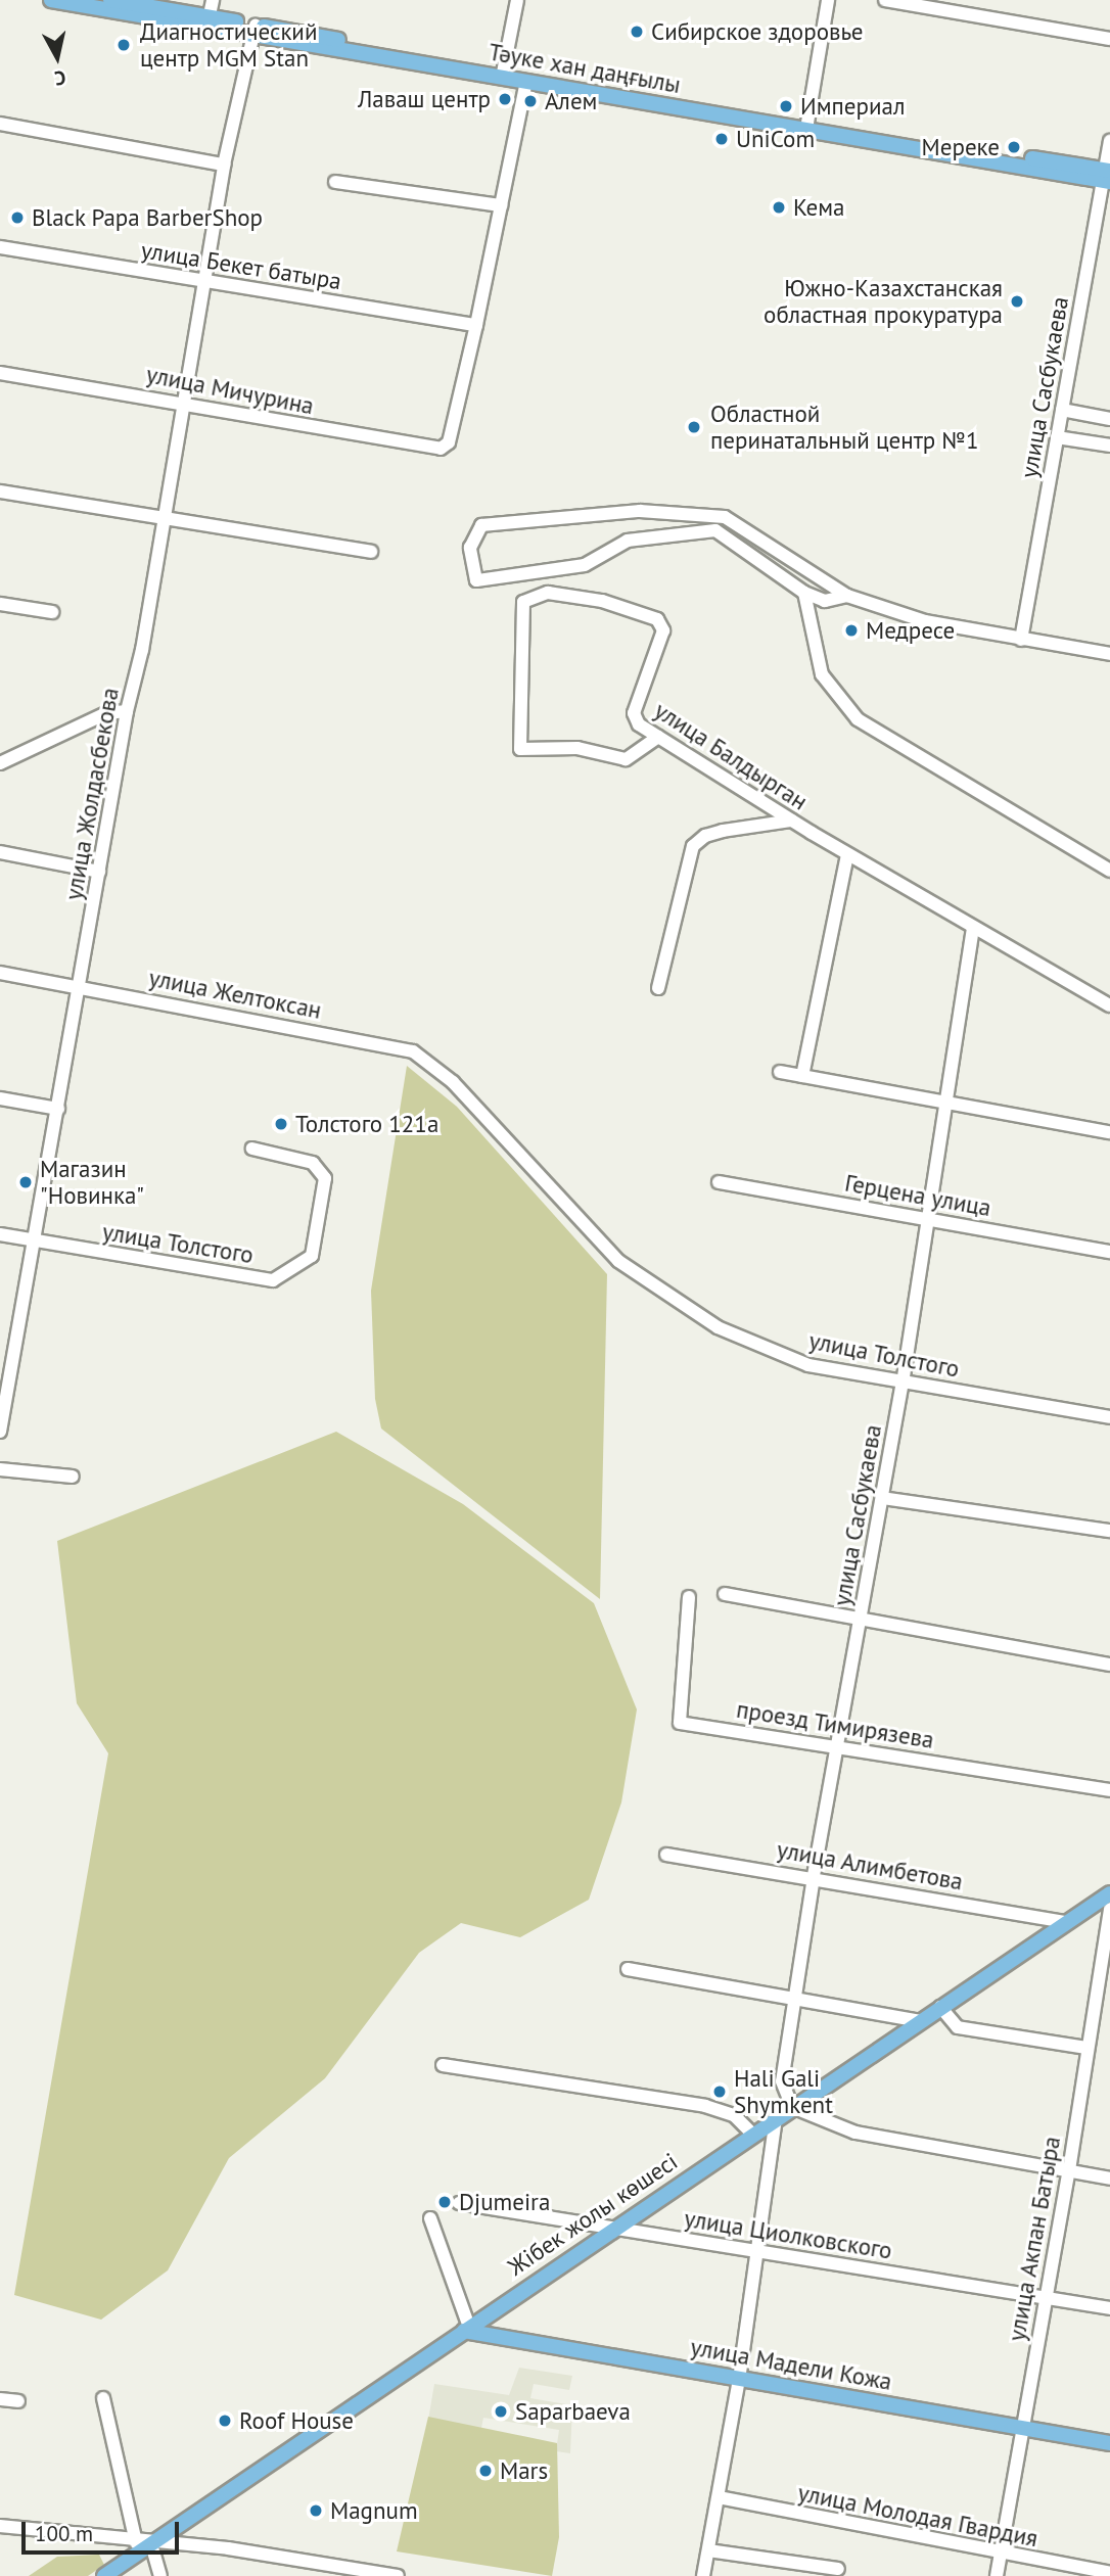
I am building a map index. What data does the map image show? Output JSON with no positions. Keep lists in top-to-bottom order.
{
  "streets": {
    "main road": ["Тәуке хан даңғылы", "Жібек жолы көшесі", "улица Мадели Кожа"],
    "street": [
      "улица Бекет батыра",
      "улица Сасбукаева",
      "улица Мичурина",
      "улица Балдырган",
      "улица Жолдасбекова",
      "улица Желтоксан",
      "Герцена улица",
      "улица Толстого",
      "проезд Тимирязева",
      "улица Алимбетова",
      "улица Циолковского",
      "улица Акпан Батыра",
      "улица Молодая Гвардия"
    ]
  },
  "crossings": [
    ["Тәуке хан даңғылы", "улица Сасбукаева"],
    ["Тәуке хан даңғылы", "улица Жолдасбекова"],
    ["улица Бекет батыра", "улица Мичурина"],
    ["улица Бекет батыра", "улица Жолдасбекова"],
    ["улица Сасбукаева", "улица Балдырган"],
    ["улица Сасбукаева", "Герцена улица"],
    ["улица Сасбукаева", "улица Толстого"],
    ["улица Сасбукаева", "проезд Тимирязева"],
    ["улица Сасбукаева", "улица Алимбетова"],
    ["улица Сасбукаева", "Жібек жолы көшесі"],
    ["улица Мичурина", "улица Жолдасбекова"],
    ["улица Жолдасбекова", "улица Желтоксан"],
    ["улица Жолдасбекова", "улица Толстого"],
    ["улица Желтоксан", "улица Толстого"],
    ["улица Алимбетова", "Жібек жолы көшесі"],
    ["Жібек жолы көшесі", "улица Циолковского"],
    ["Жібек жолы көшесі", "улица Мадели Кожа"],
    ["улица Циолковского", "улица Акпан Батыра"],
    ["улица Акпан Батыра", "улица Мадели Кожа"],
    ["улица Акпан Батыра", "улица Молодая Гвардия"]
  ],
  "places": [
    "Сибирское здоровье",
    "Диагностический центр MGM Stan",
    "Лаваш центр",
    "Алем",
    "Империал",
    "UniCom",
    "Мереке",
    "Кема",
    "Black Papa BarberShop",
    "Южно-Казахстанская областная прокуратура",
    "Областной перинатальный центр №1",
    "Медресе",
    "Толстого 121а",
    "Магазин \"Новинка\"",
    "Hali Gali Shymkent",
    "Djumeira",
    "Saparbaeva",
    "Roof House",
    "Mars",
    "Magnum"
  ],
  "scale_bar": "100 m",
  "north": "bottom"
}
